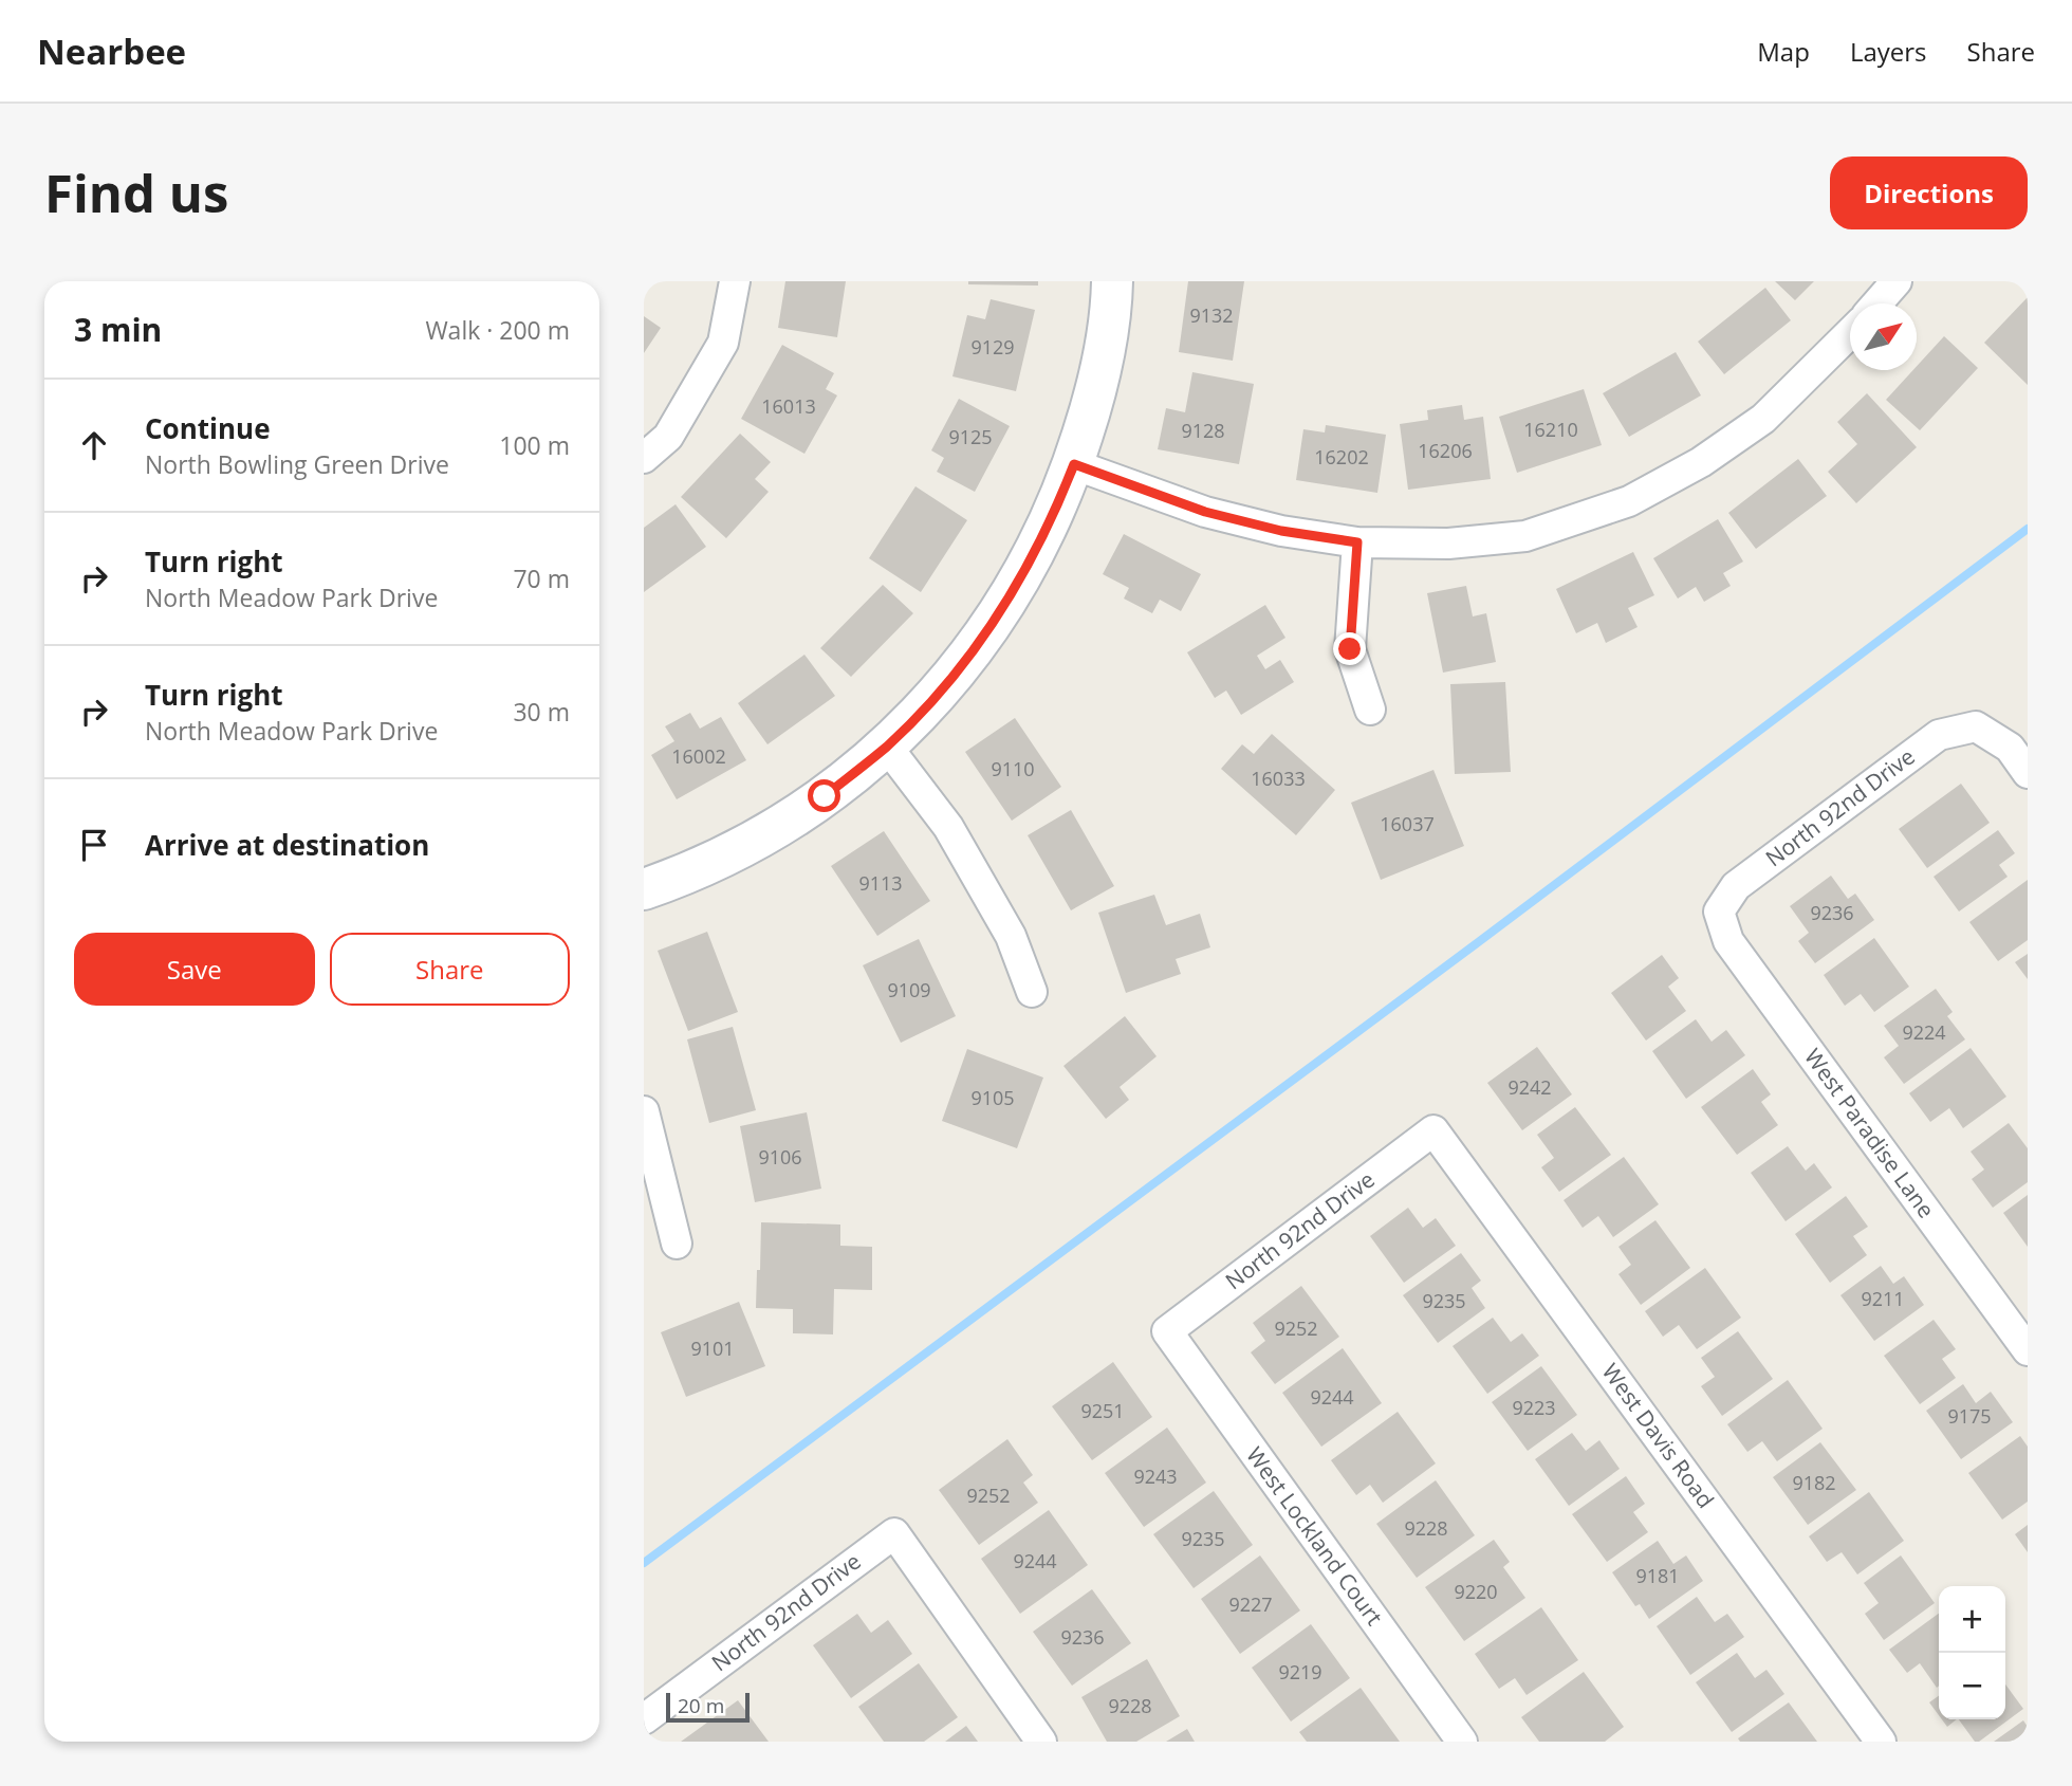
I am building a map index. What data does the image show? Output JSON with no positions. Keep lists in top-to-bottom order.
{
  "streets": {
    "street": [
      "North 92nd Drive",
      "West Paradise Lane",
      "West Davis Road",
      "West Lockland Court"
    ]
  },
  "crossings": [
    ["North 92nd Drive", "West Paradise Lane"],
    ["North 92nd Drive", "West Davis Road"],
    ["North 92nd Drive", "West Lockland Court"]
  ],
  "house_numbers": [
    "9132",
    "9129",
    "16013",
    "16210",
    "9128",
    "9125",
    "16206",
    "16202",
    "16002",
    "9110",
    "16033",
    "16037",
    "9113",
    "9236",
    "9109",
    "9224",
    "9242",
    "9105",
    "9106",
    "9211",
    "9235",
    "9252",
    "9101",
    "9244",
    "9223",
    "9251",
    "9175",
    "9243",
    "9182",
    "9252",
    "9228",
    "9235",
    "9244",
    "9181",
    "9220",
    "9227",
    "9236",
    "9219",
    "9228"
  ],
  "scale_bar": "20 m",
  "north": "top right",
  "page": {
    "header": "Nearbee",
    "nav": ["Map", "Layers", "Share"],
    "buttons": [
      "Directions",
      ["Save", "Share"]
    ],
    "title": "Find us",
    "heading": ["3 min", "Walk · 200 m"],
    "list": [
      ["Continue", "North Bowling Green Drive", "100 m"],
      ["Turn right", "North Meadow Park Drive", "70 m"],
      ["Turn right", "North Meadow Park Drive", "30 m"],
      "Arrive at destination"
    ],
    "map_buttons": ["+", "−"],
    "scale": "20 m"
  }
}
